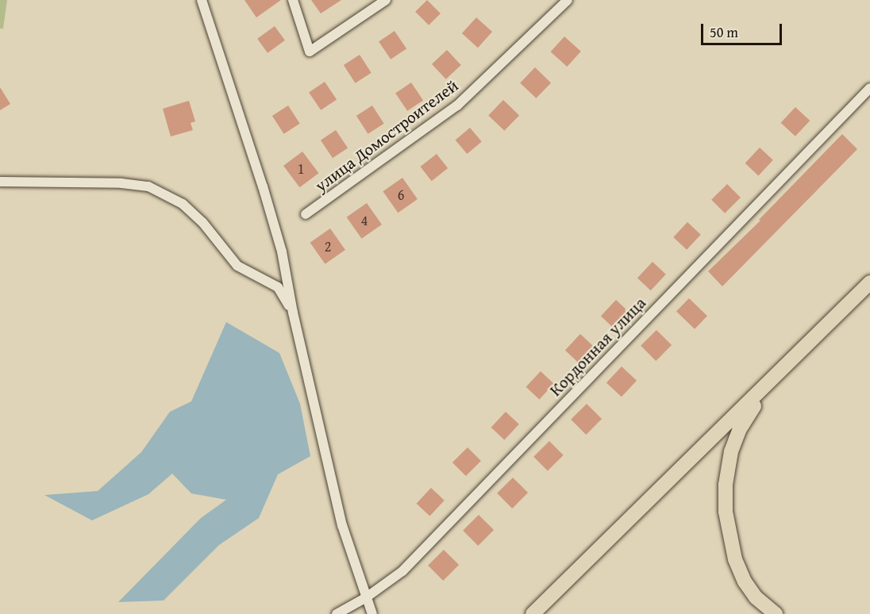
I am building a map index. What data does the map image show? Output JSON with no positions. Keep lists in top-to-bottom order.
{
  "streets": {
    "street": ["улица Домостроителей", "Кордонная улица"]
  },
  "house_numbers": [
    "1",
    "6",
    "4",
    "2"
  ],
  "scale_bar": "50 m"
}
